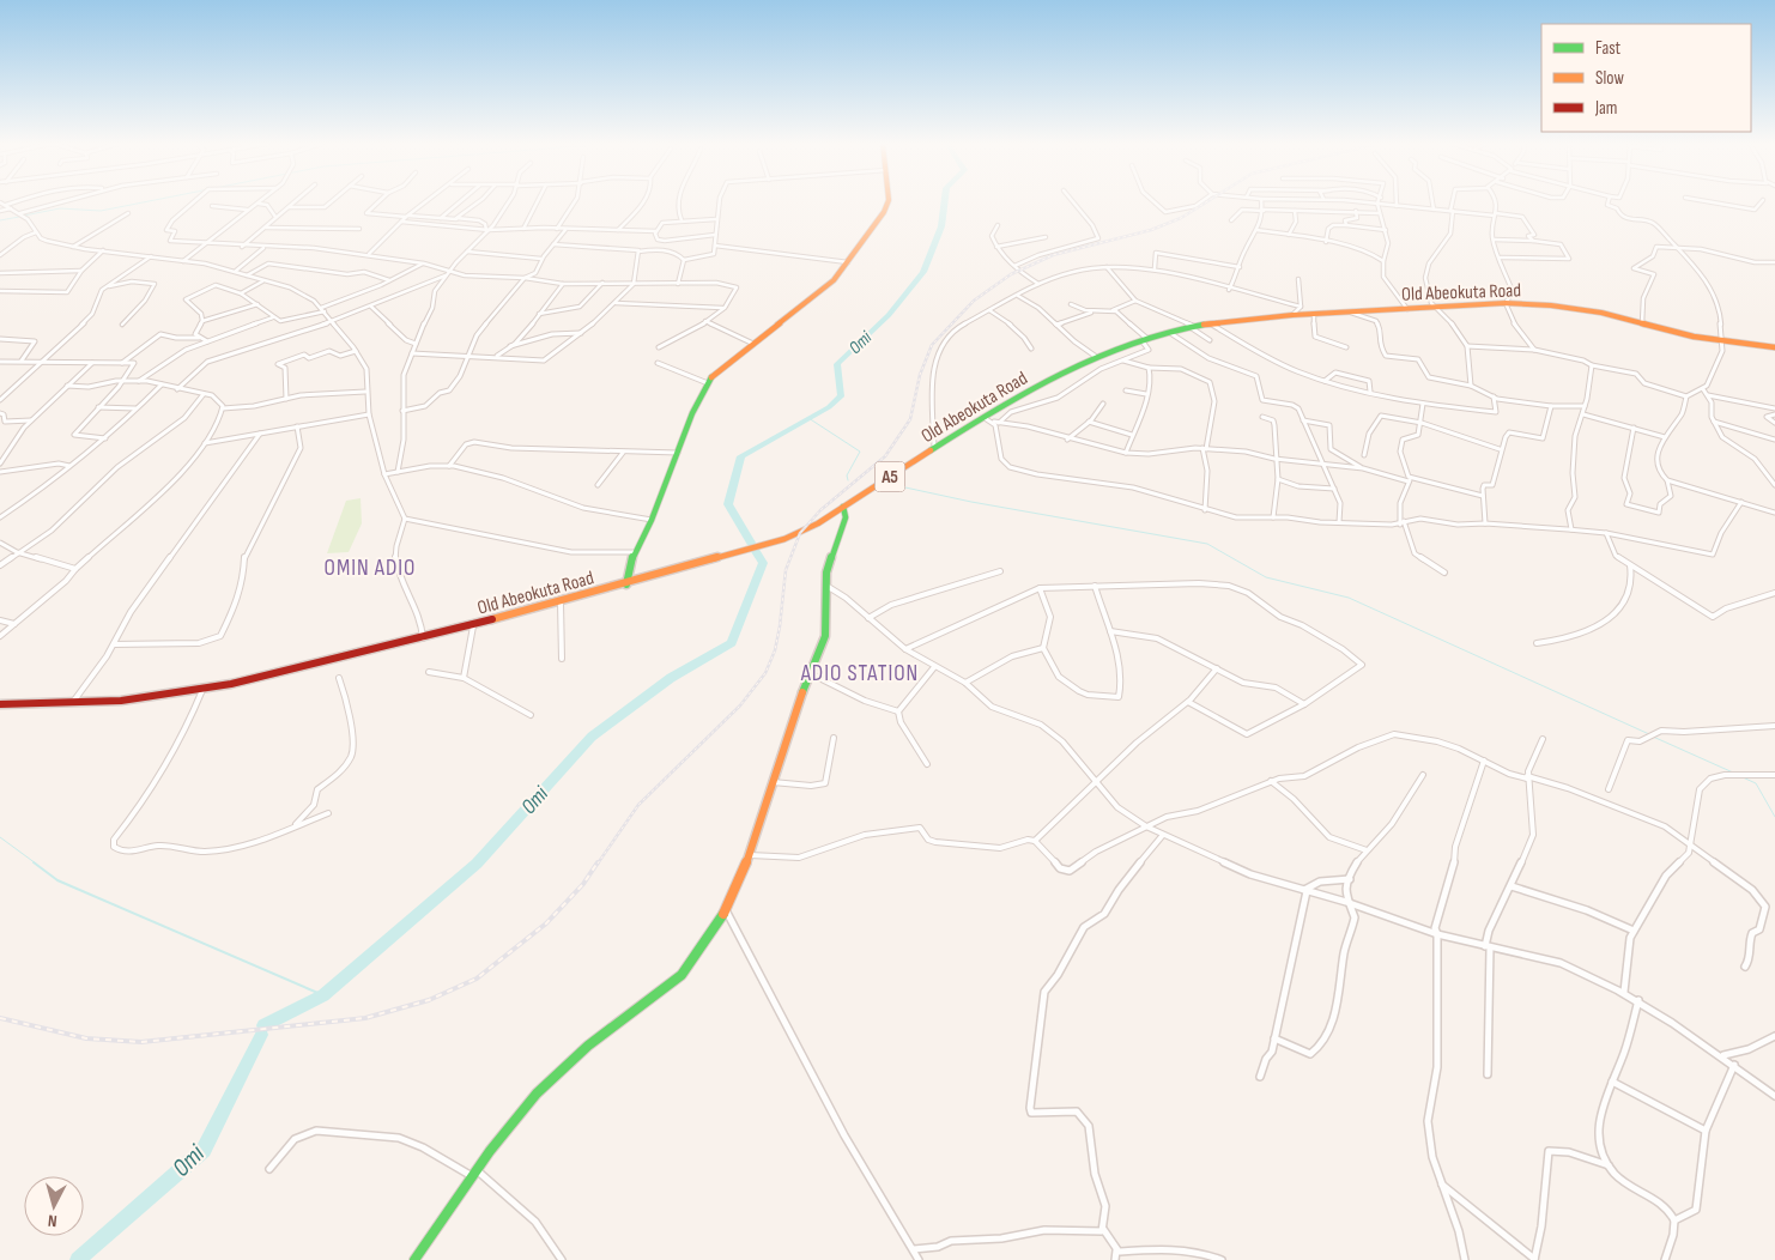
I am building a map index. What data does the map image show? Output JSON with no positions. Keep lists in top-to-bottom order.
{
  "streets": {
    "main road": ["Old Abeokuta Road", "A5"]
  },
  "districts": ["OMIN ADIO", "ADIO STATION"],
  "water": ["Omi"],
  "legend": ["Fast", "Slow", "Jam"],
  "north": "bottom"
}
